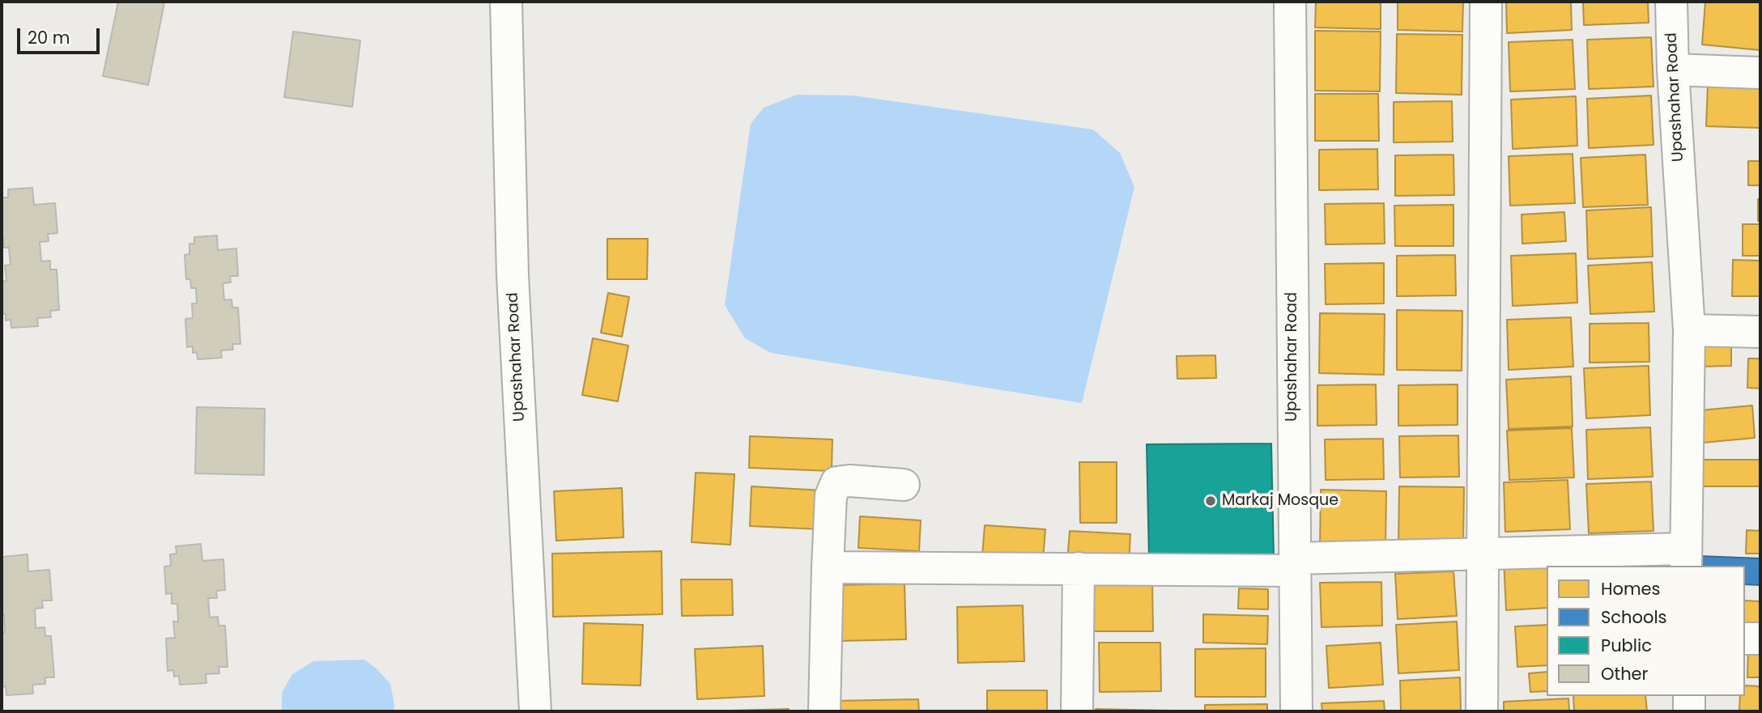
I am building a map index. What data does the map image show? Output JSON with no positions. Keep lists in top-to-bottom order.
{
  "streets": {
    "street": ["Upashahar Road"]
  },
  "places": ["Markaj Mosque"],
  "legend": [
    "Homes",
    "Schools",
    "Public",
    "Other"
  ],
  "scale_bar": "20 m"
}
